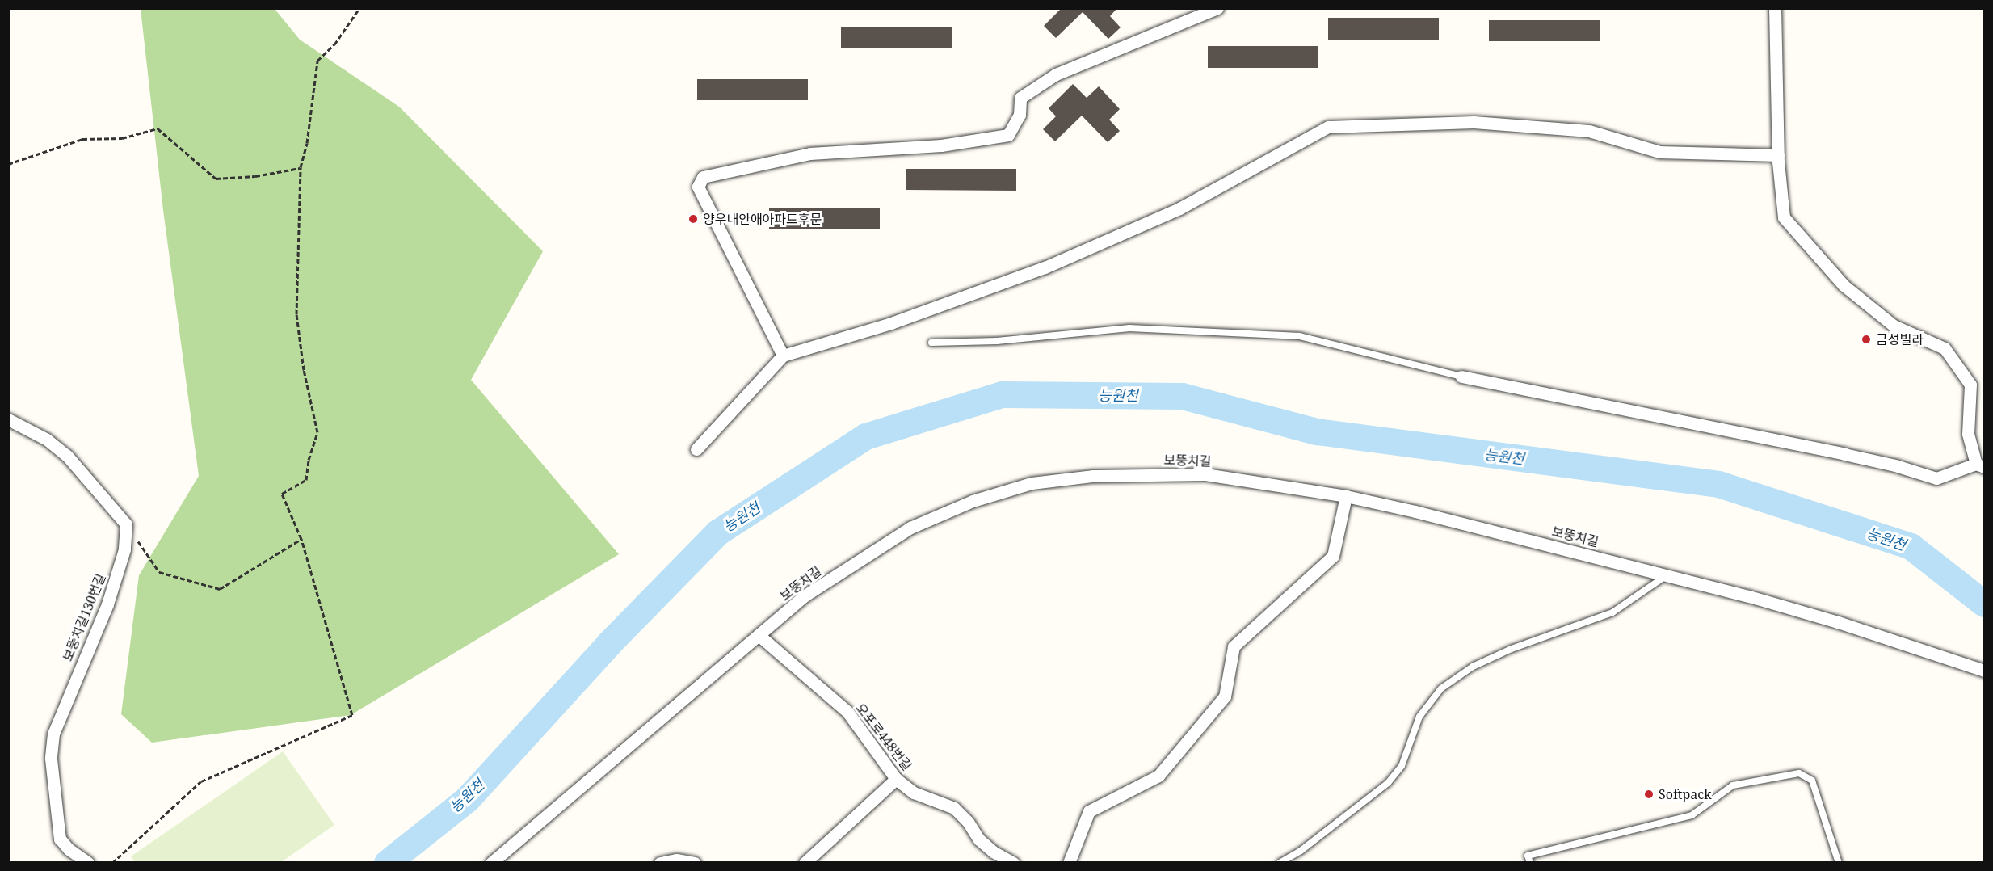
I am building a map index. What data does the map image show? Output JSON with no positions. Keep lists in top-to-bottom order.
{
  "streets": {
    "street": ["보뚱치길", "보뚱치길130번길", "오포로448번길"]
  },
  "crossings": [
    ["보뚱치길", "오포로448번길"]
  ],
  "water": ["능원천"],
  "places": ["양우내안애아파트후문", "금성빌라", "Softpack"]
}
